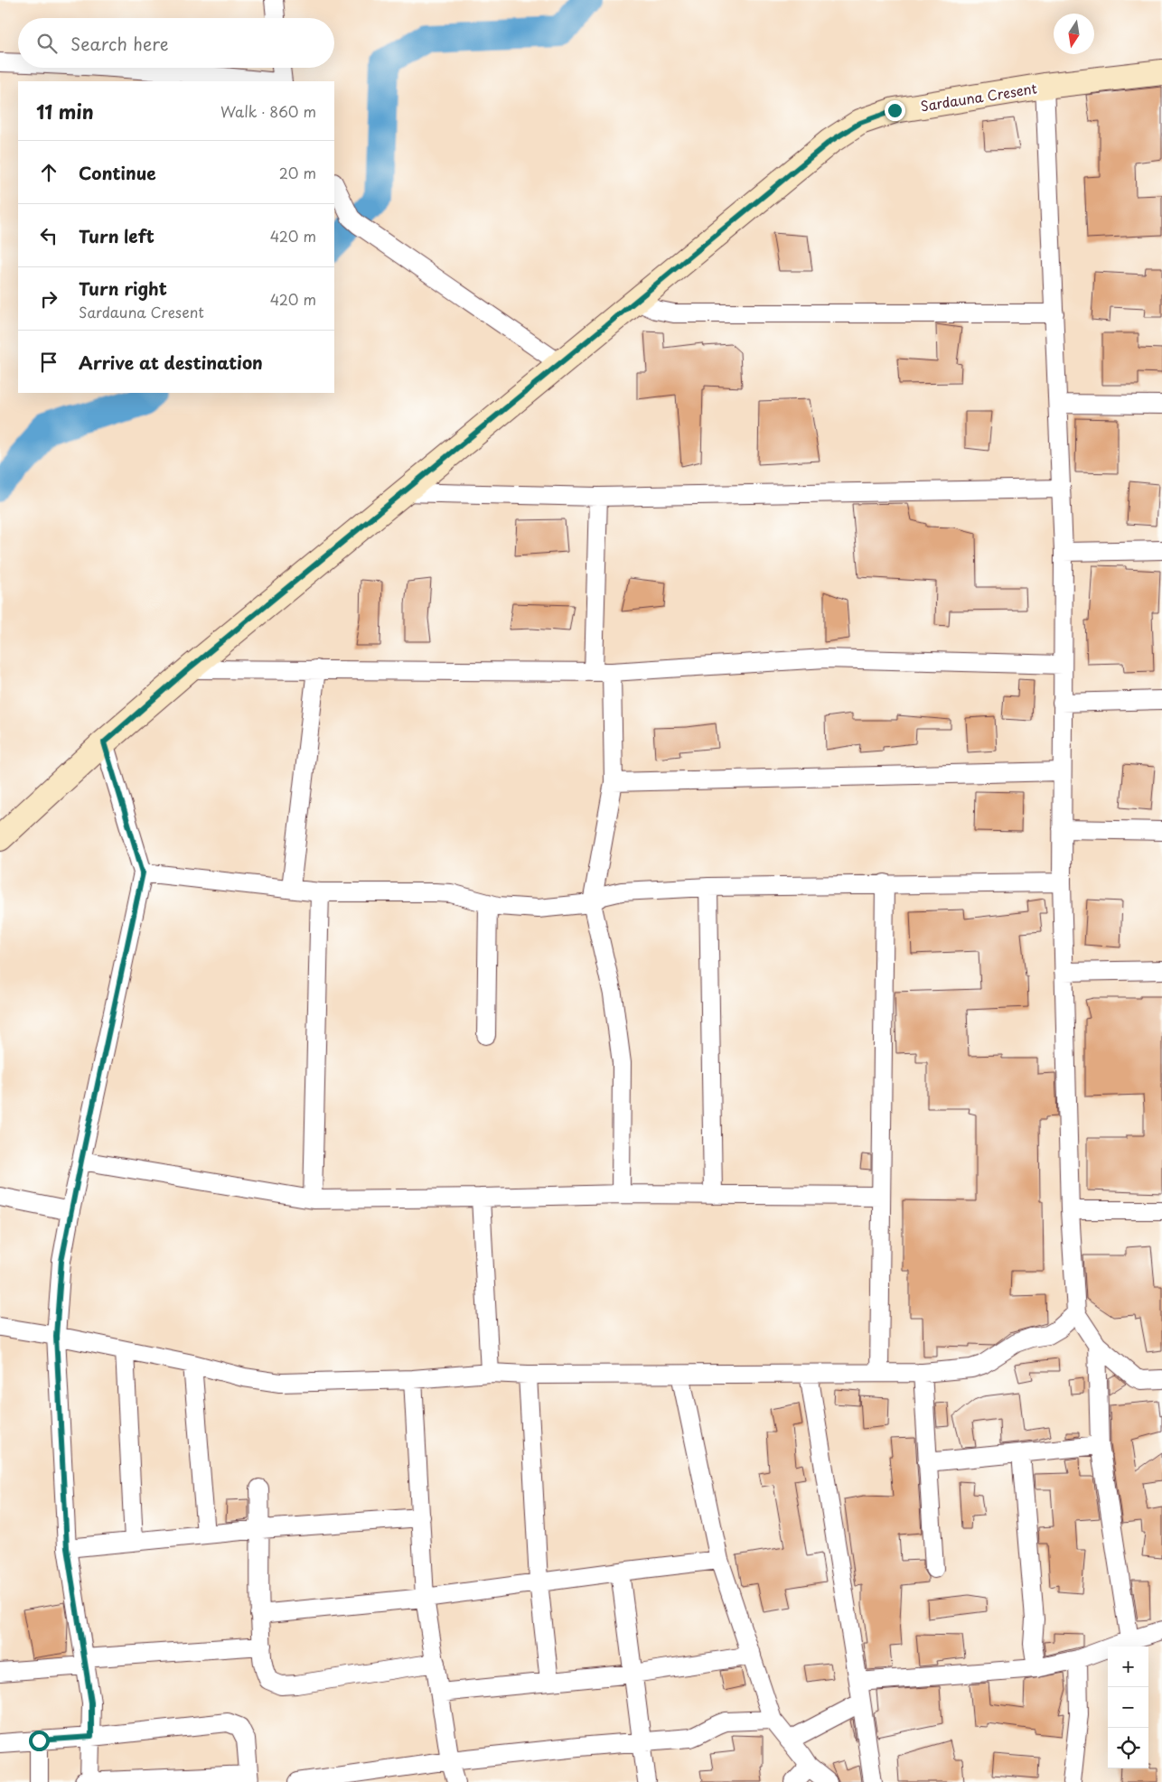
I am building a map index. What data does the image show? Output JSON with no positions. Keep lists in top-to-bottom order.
{
  "streets": {
    "street": ["Sardauna Cresent"]
  },
  "north": "bottom",
  "page": {
    "search": "Search here",
    "heading": ["11 min", "Walk · 860 m"],
    "list": [
      ["Continue", "20 m"],
      ["Turn left", "420 m"],
      ["Turn right", "Sardauna Cresent", "420 m"],
      "Arrive at destination"
    ],
    "map_buttons": ["+", "−"]
  }
}
